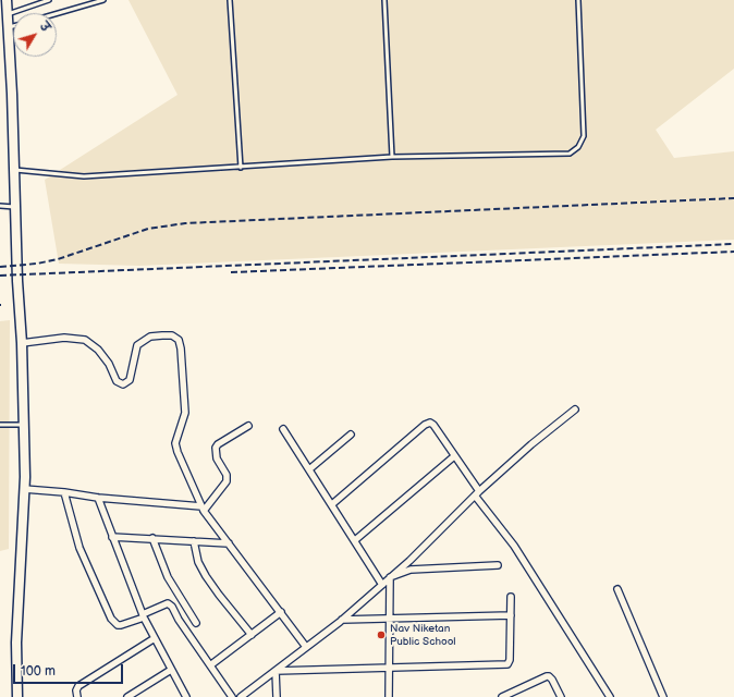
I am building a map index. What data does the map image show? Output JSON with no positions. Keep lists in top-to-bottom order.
{
  "places": ["Nav Niketan Public School"],
  "scale_bar": "100 m",
  "north": "top right"
}
